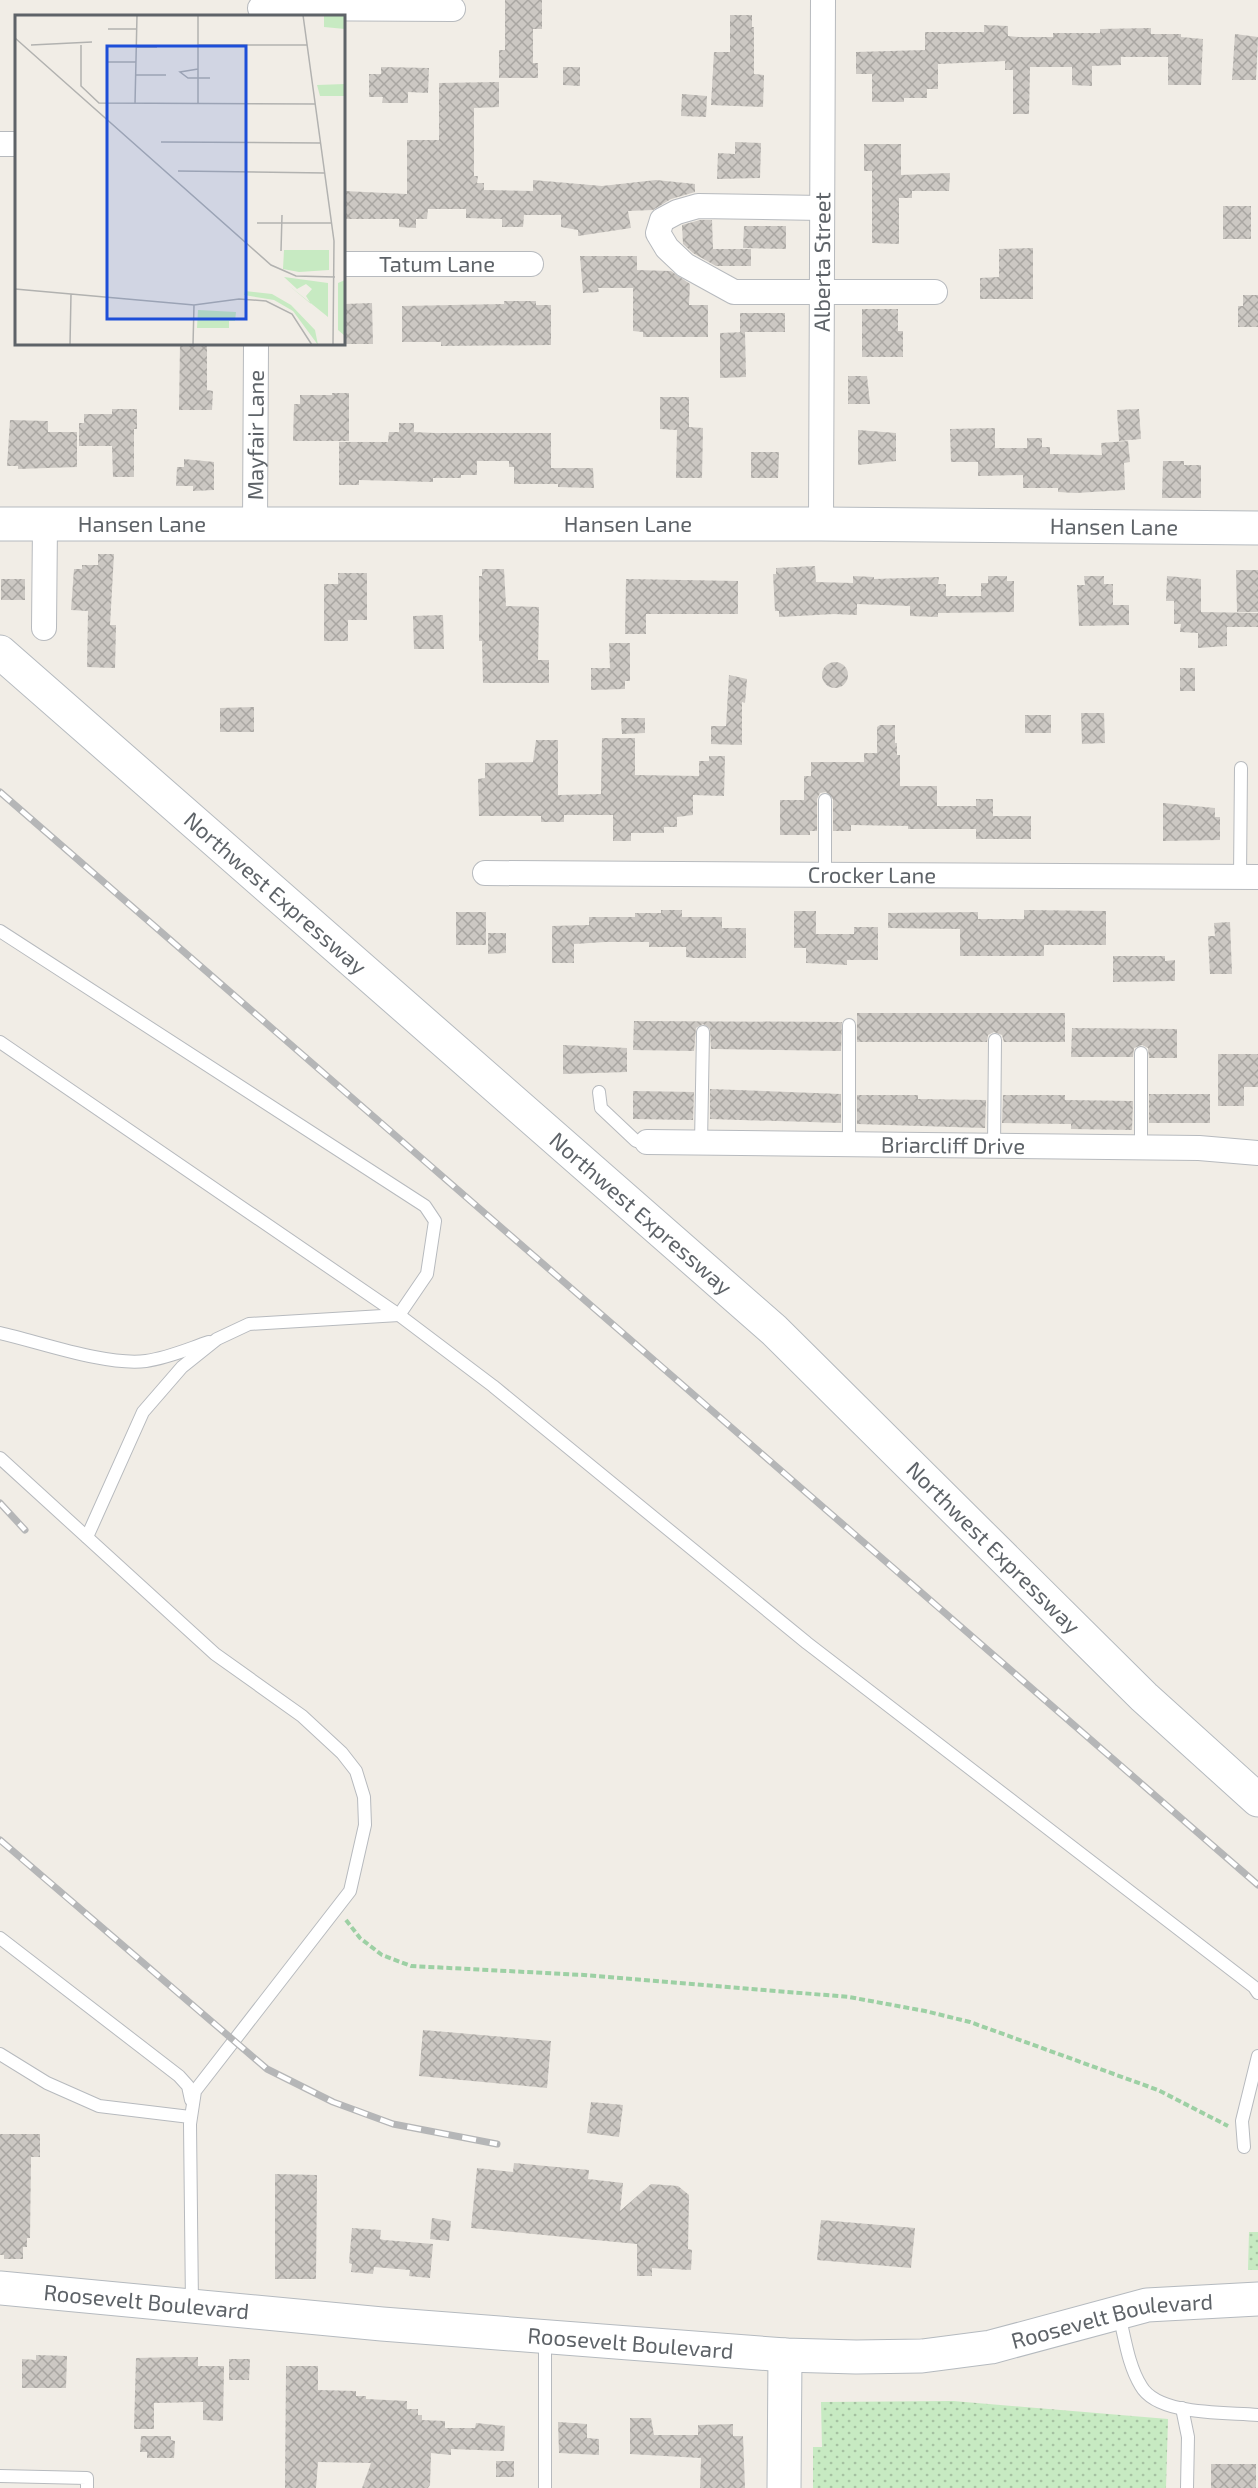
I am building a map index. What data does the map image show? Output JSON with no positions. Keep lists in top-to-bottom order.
{
  "streets": {
    "main road": ["Hansen Lane", "Northwest Expressway", "Roosevelt Boulevard"],
    "street": [
      "Alberta Street",
      "Tatum Lane",
      "Mayfair Lane",
      "Crocker Lane",
      "Briarcliff Drive"
    ]
  },
  "crossings": [
    ["Alberta Street", "Hansen Lane"],
    ["Mayfair Lane", "Hansen Lane"]
  ]
}
